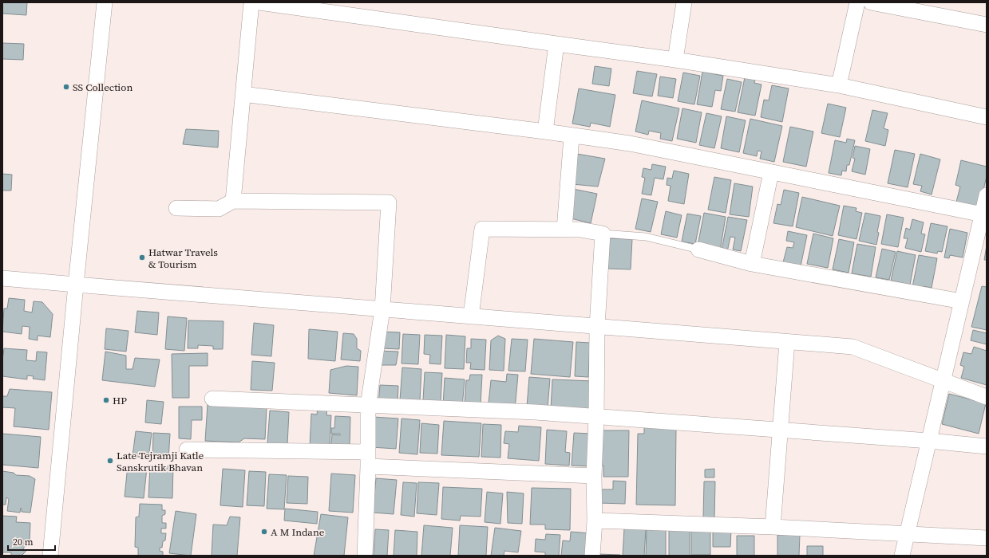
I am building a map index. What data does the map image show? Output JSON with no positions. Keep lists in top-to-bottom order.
{
  "places": [
    "SS Collection",
    "Hatwar Travels & Tourism",
    "HP",
    "Late Tejramji Katle Sanskrutik Bhavan",
    "A M Indane"
  ],
  "scale_bar": "20 m"
}
